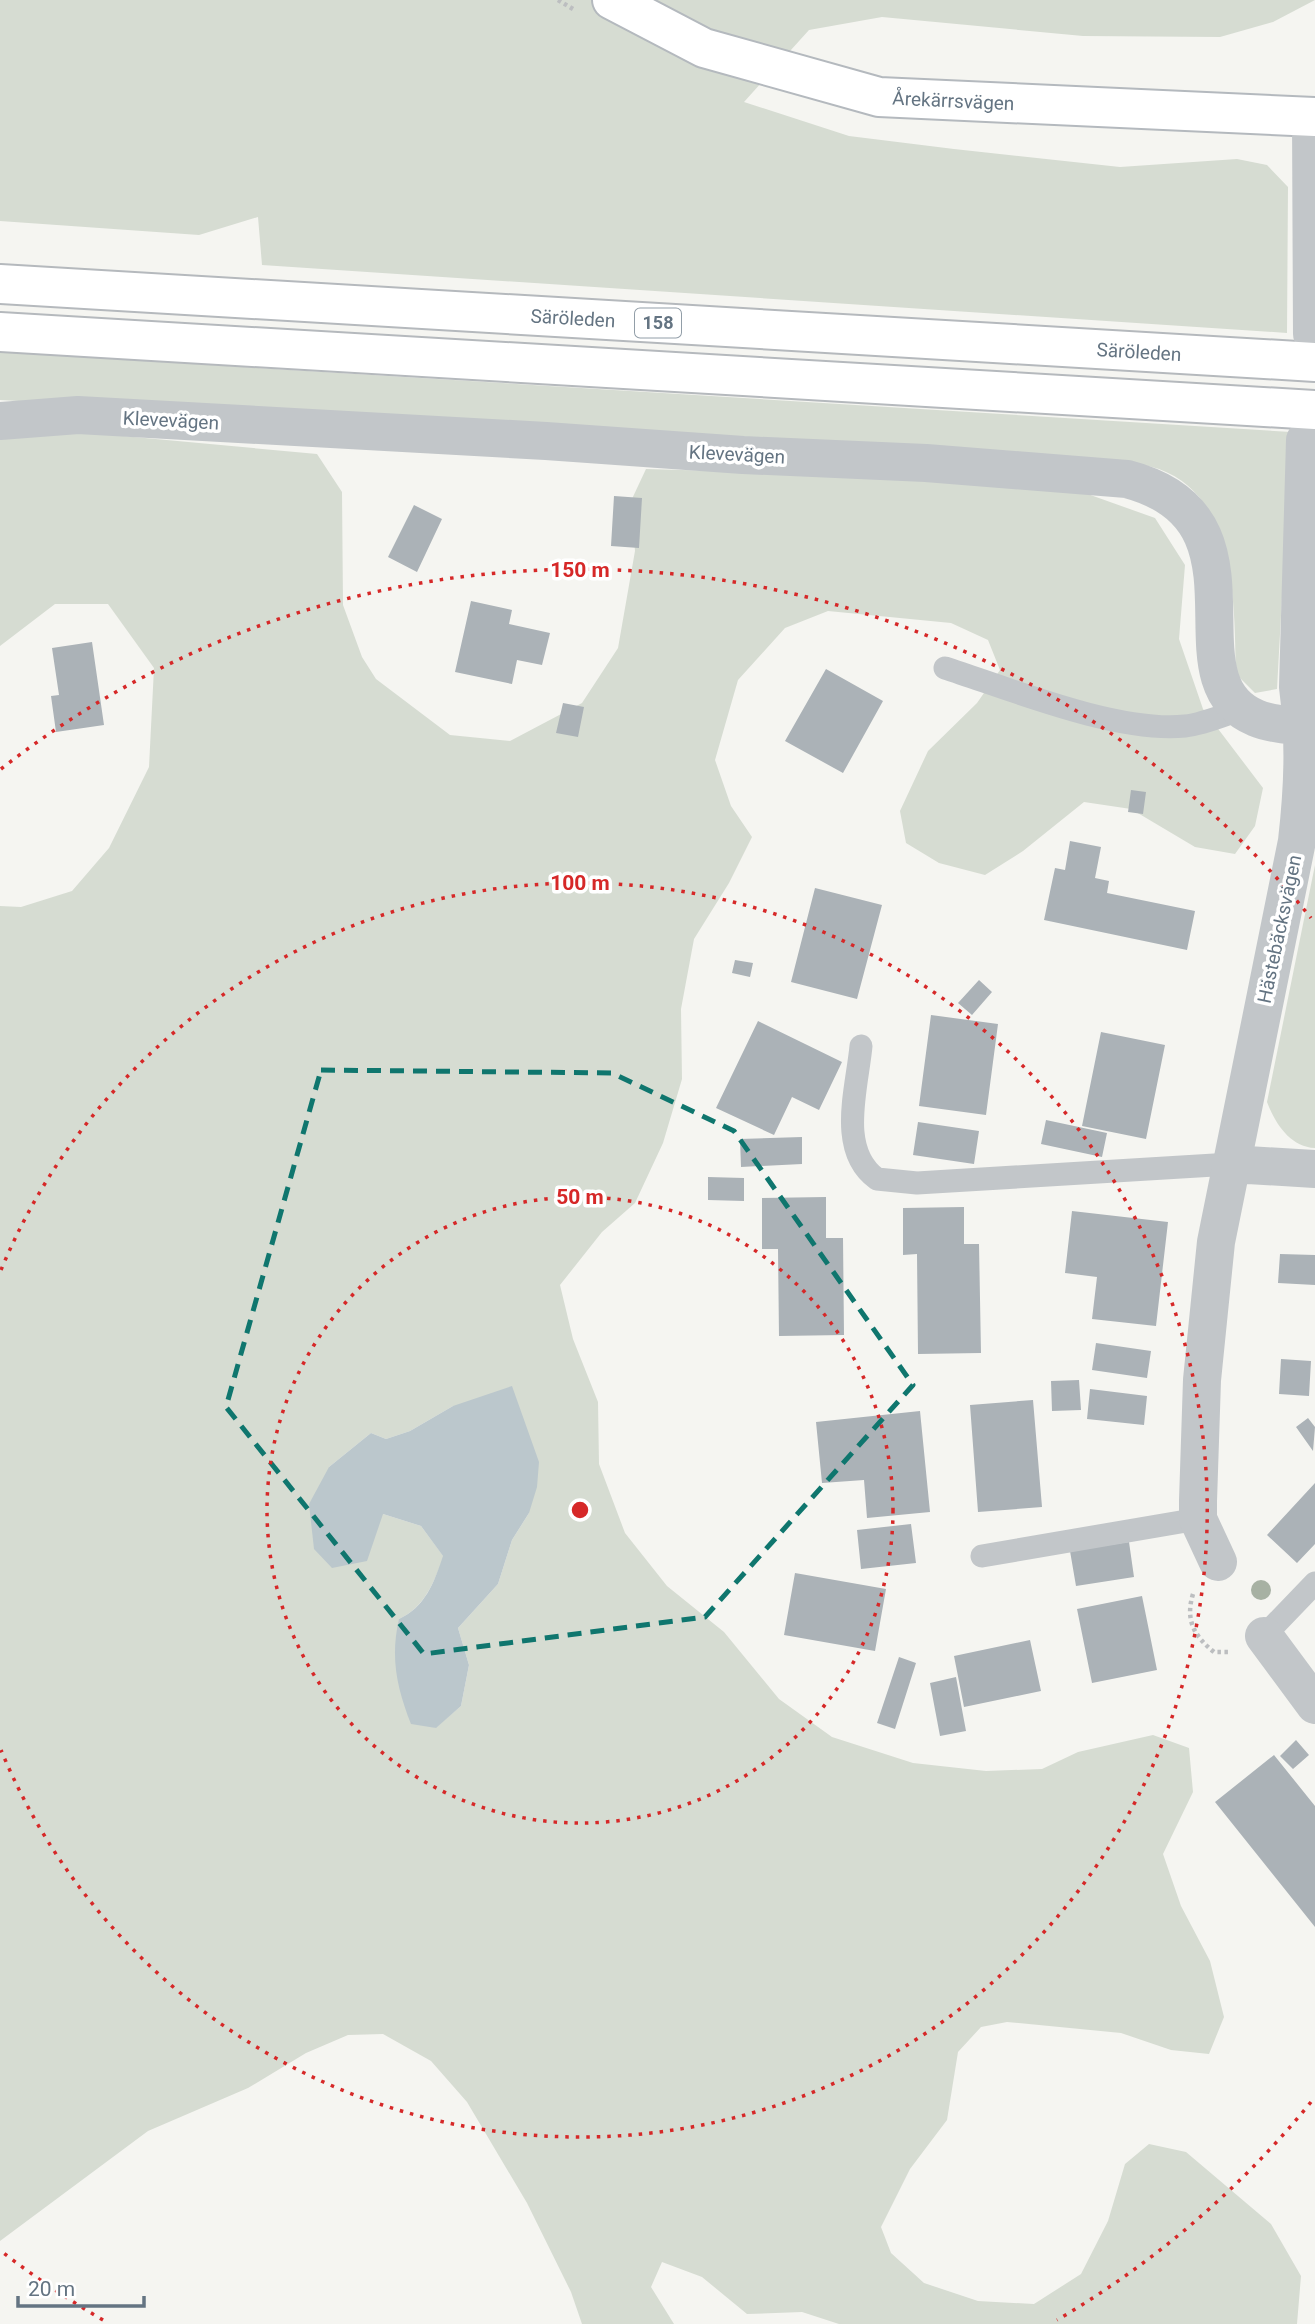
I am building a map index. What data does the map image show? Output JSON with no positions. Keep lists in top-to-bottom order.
{
  "streets": {
    "main road": ["Årekärrsvägen", "Säröleden", "158"],
    "street": ["Klevevägen", "Hästebäcksvägen"]
  },
  "scale_bar": "20 m",
  "rings": ["150 m", "100 m", "50 m"]
}
